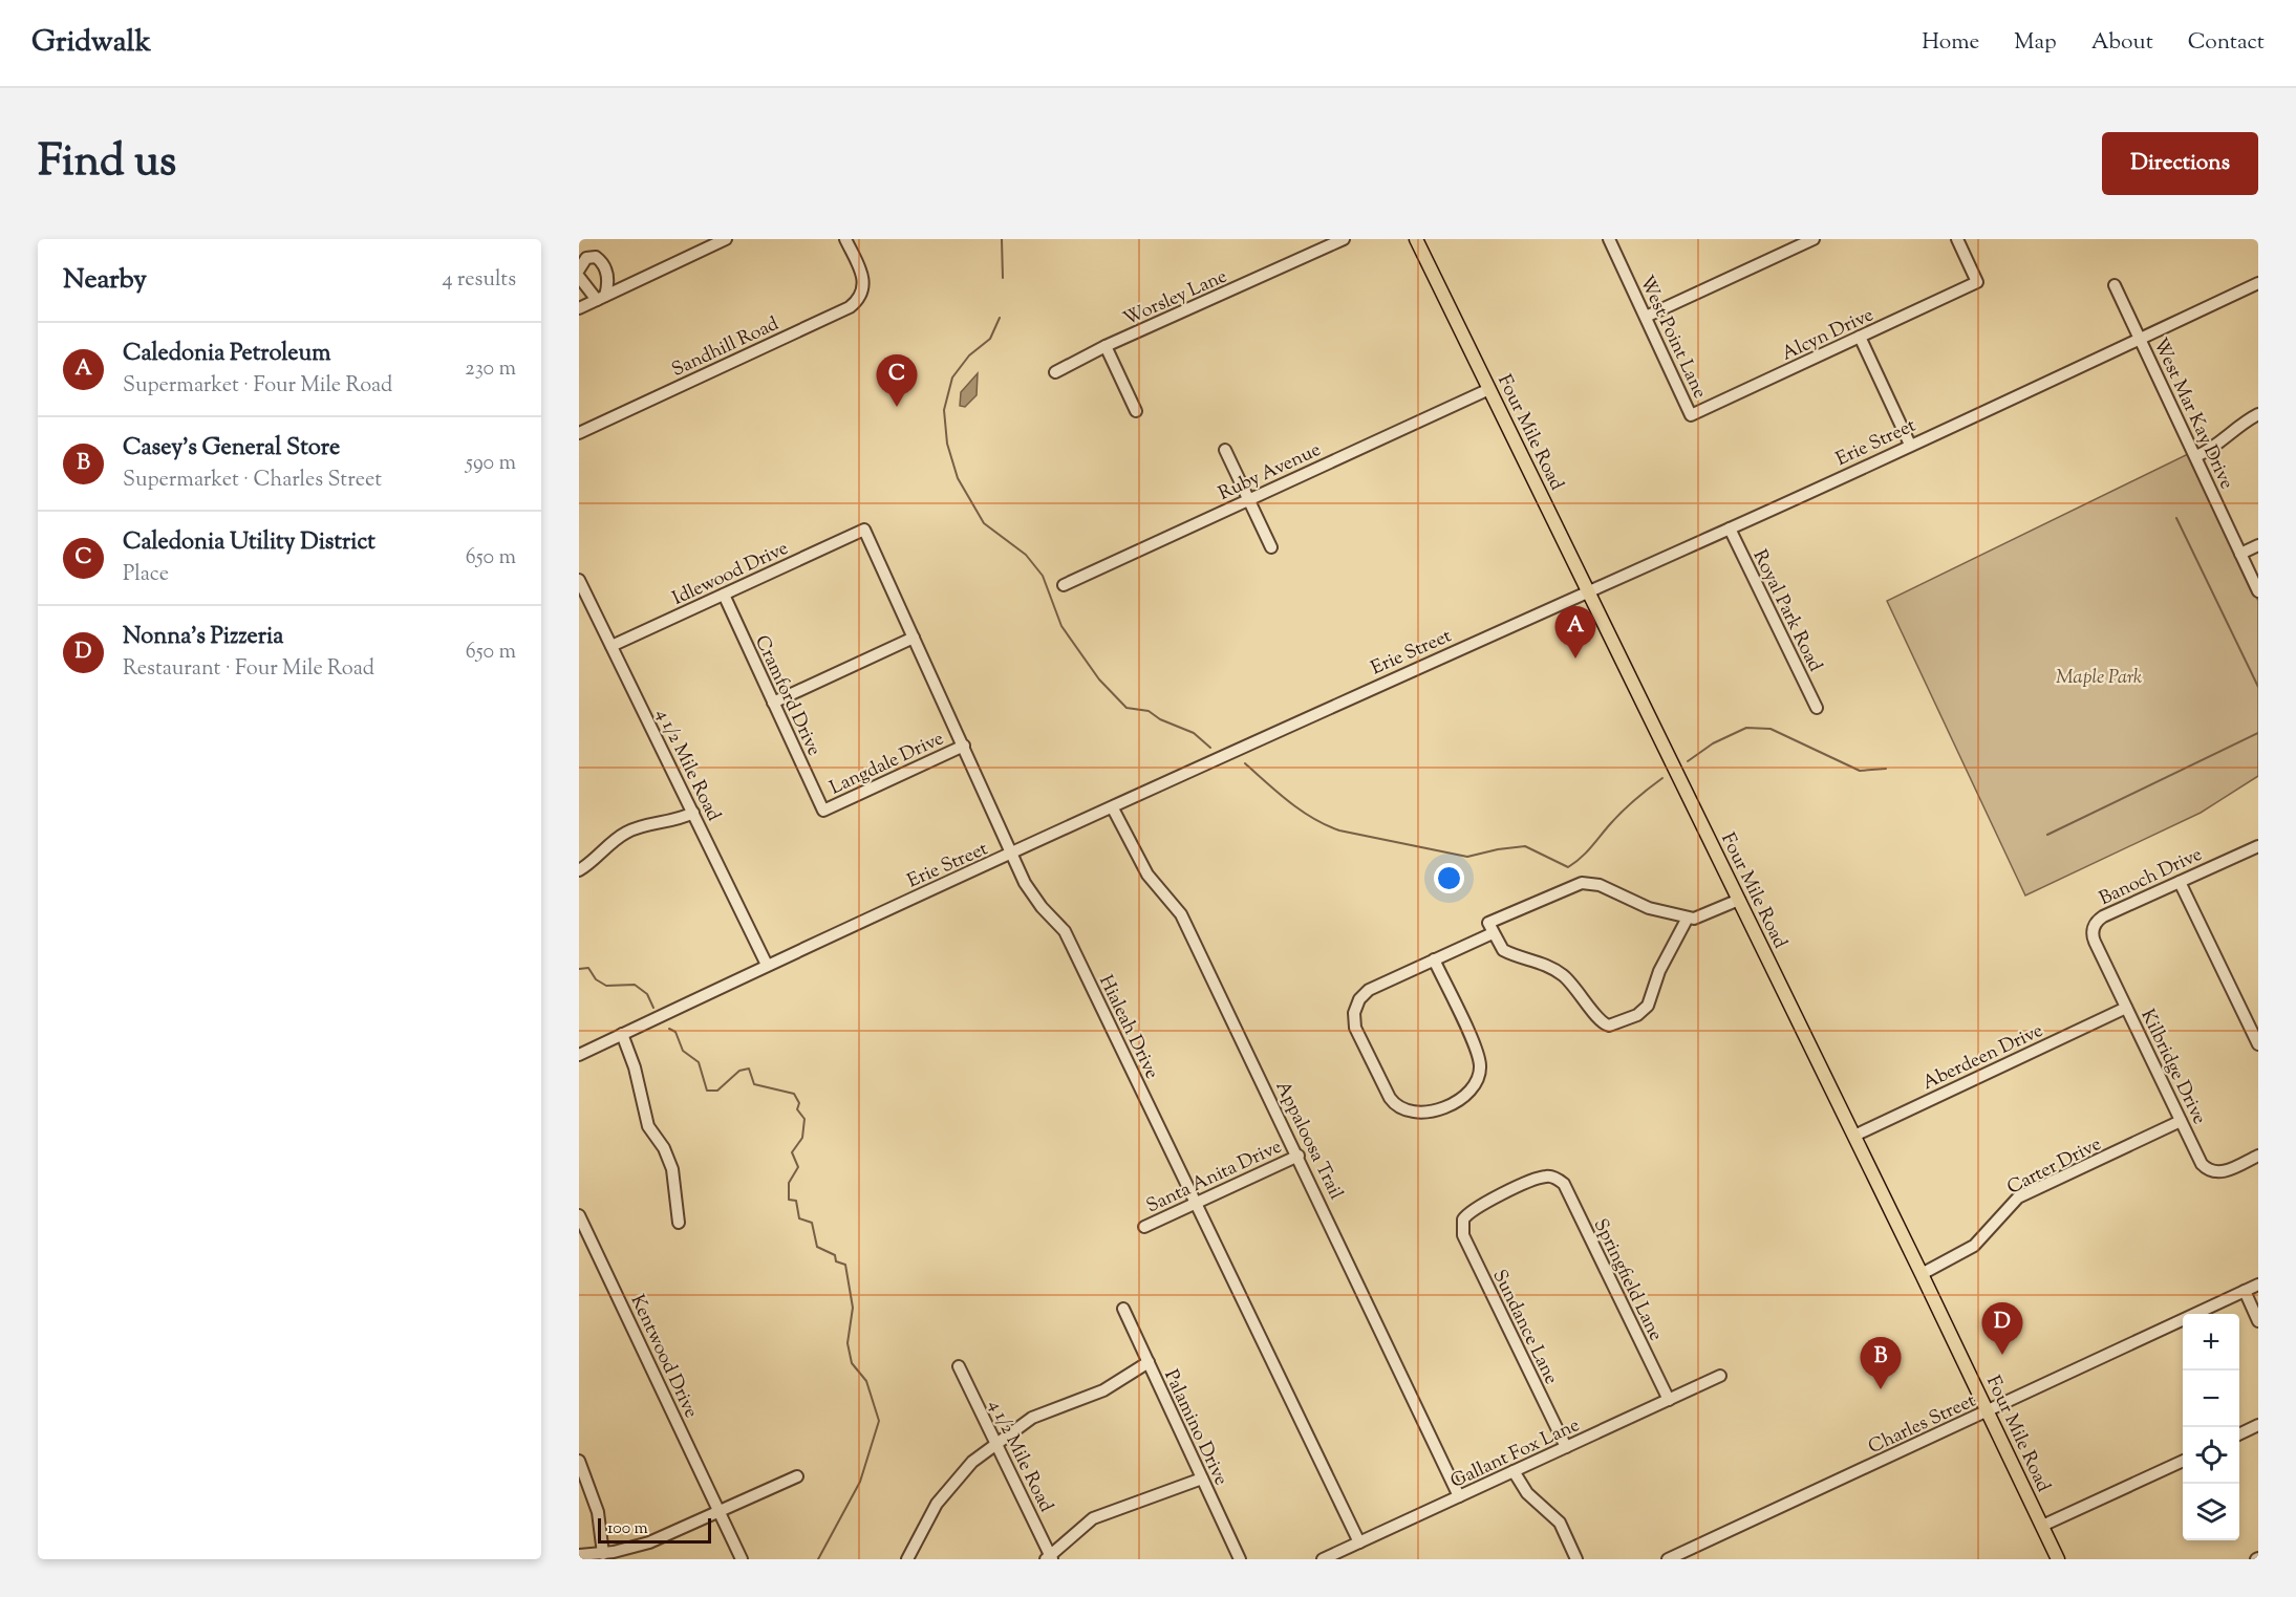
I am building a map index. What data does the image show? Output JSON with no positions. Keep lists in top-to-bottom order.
{
  "streets": {
    "main road": ["Four Mile Road"],
    "street": [
      "Worsley Lane",
      "Alcyn Drive",
      "West Point Lane",
      "Sandhill Road",
      "West Mar Kay Drive",
      "Erie Street",
      "Ruby Avenue",
      "Idlewood Drive",
      "Royal Park Road",
      "Cramford Drive",
      "Langdale Drive",
      "4 1/2 Mile Road",
      "Banoch Drive",
      "Hialeah Drive",
      "Aberdeen Drive",
      "Kilbridge Drive",
      "Appaloosa Trail",
      "Carter Drive",
      "Santa Anita Drive",
      "Springfield Lane",
      "Sundance Lane",
      "Kentwood Drive",
      "Charles Street",
      "Palamino Drive",
      "Gallant Fox Lane"
    ]
  },
  "crossings": [
    ["Alcyn Drive", "West Point Lane"],
    ["West Mar Kay Drive", "Erie Street"],
    ["Four Mile Road", "Erie Street"],
    ["Four Mile Road", "Ruby Avenue"],
    ["Four Mile Road", "Aberdeen Drive"],
    ["Four Mile Road", "Carter Drive"],
    ["Four Mile Road", "Charles Street"],
    ["Erie Street", "Royal Park Road"],
    ["Erie Street", "4 1/2 Mile Road"],
    ["Erie Street", "Hialeah Drive"],
    ["Erie Street", "Appaloosa Trail"],
    ["Idlewood Drive", "Cramford Drive"],
    ["Idlewood Drive", "4 1/2 Mile Road"],
    ["Idlewood Drive", "Hialeah Drive"],
    ["Cramford Drive", "Langdale Drive"],
    ["Langdale Drive", "Hialeah Drive"],
    ["Banoch Drive", "Kilbridge Drive"],
    ["Hialeah Drive", "Santa Anita Drive"],
    ["Hialeah Drive", "Gallant Fox Lane"],
    ["Aberdeen Drive", "Kilbridge Drive"],
    ["Kilbridge Drive", "Carter Drive"],
    ["Appaloosa Trail", "Santa Anita Drive"],
    ["Appaloosa Trail", "Gallant Fox Lane"],
    ["Springfield Lane", "Sundance Lane"],
    ["Springfield Lane", "Gallant Fox Lane"],
    ["Sundance Lane", "Gallant Fox Lane"]
  ],
  "parks": ["Maple Park"],
  "scale_bar": "100 m",
  "page": {
    "header": "Gridwalk",
    "nav": [
      "Home",
      "Map",
      "About",
      "Contact"
    ],
    "title": "Find us",
    "buttons": "Directions",
    "heading": ["Nearby", "4 results"],
    "list": [
      {
        "mark": "A",
        "name": "Caledonia Petroleum",
        "note": "Supermarket · Four Mile Road",
        "value": "230 m"
      },
      {
        "mark": "B",
        "name": "Casey's General Store",
        "note": "Supermarket · Charles Street",
        "value": "590 m"
      },
      {
        "mark": "C",
        "name": "Caledonia Utility District",
        "note": "Place",
        "value": "650 m"
      },
      {
        "mark": "D",
        "name": "Nonna's Pizzeria",
        "note": "Restaurant · Four Mile Road",
        "value": "650 m"
      }
    ],
    "pins": [
      "C",
      "A",
      "D",
      "B"
    ],
    "map_buttons": ["+", "−"],
    "scale": "100 m"
  }
}
